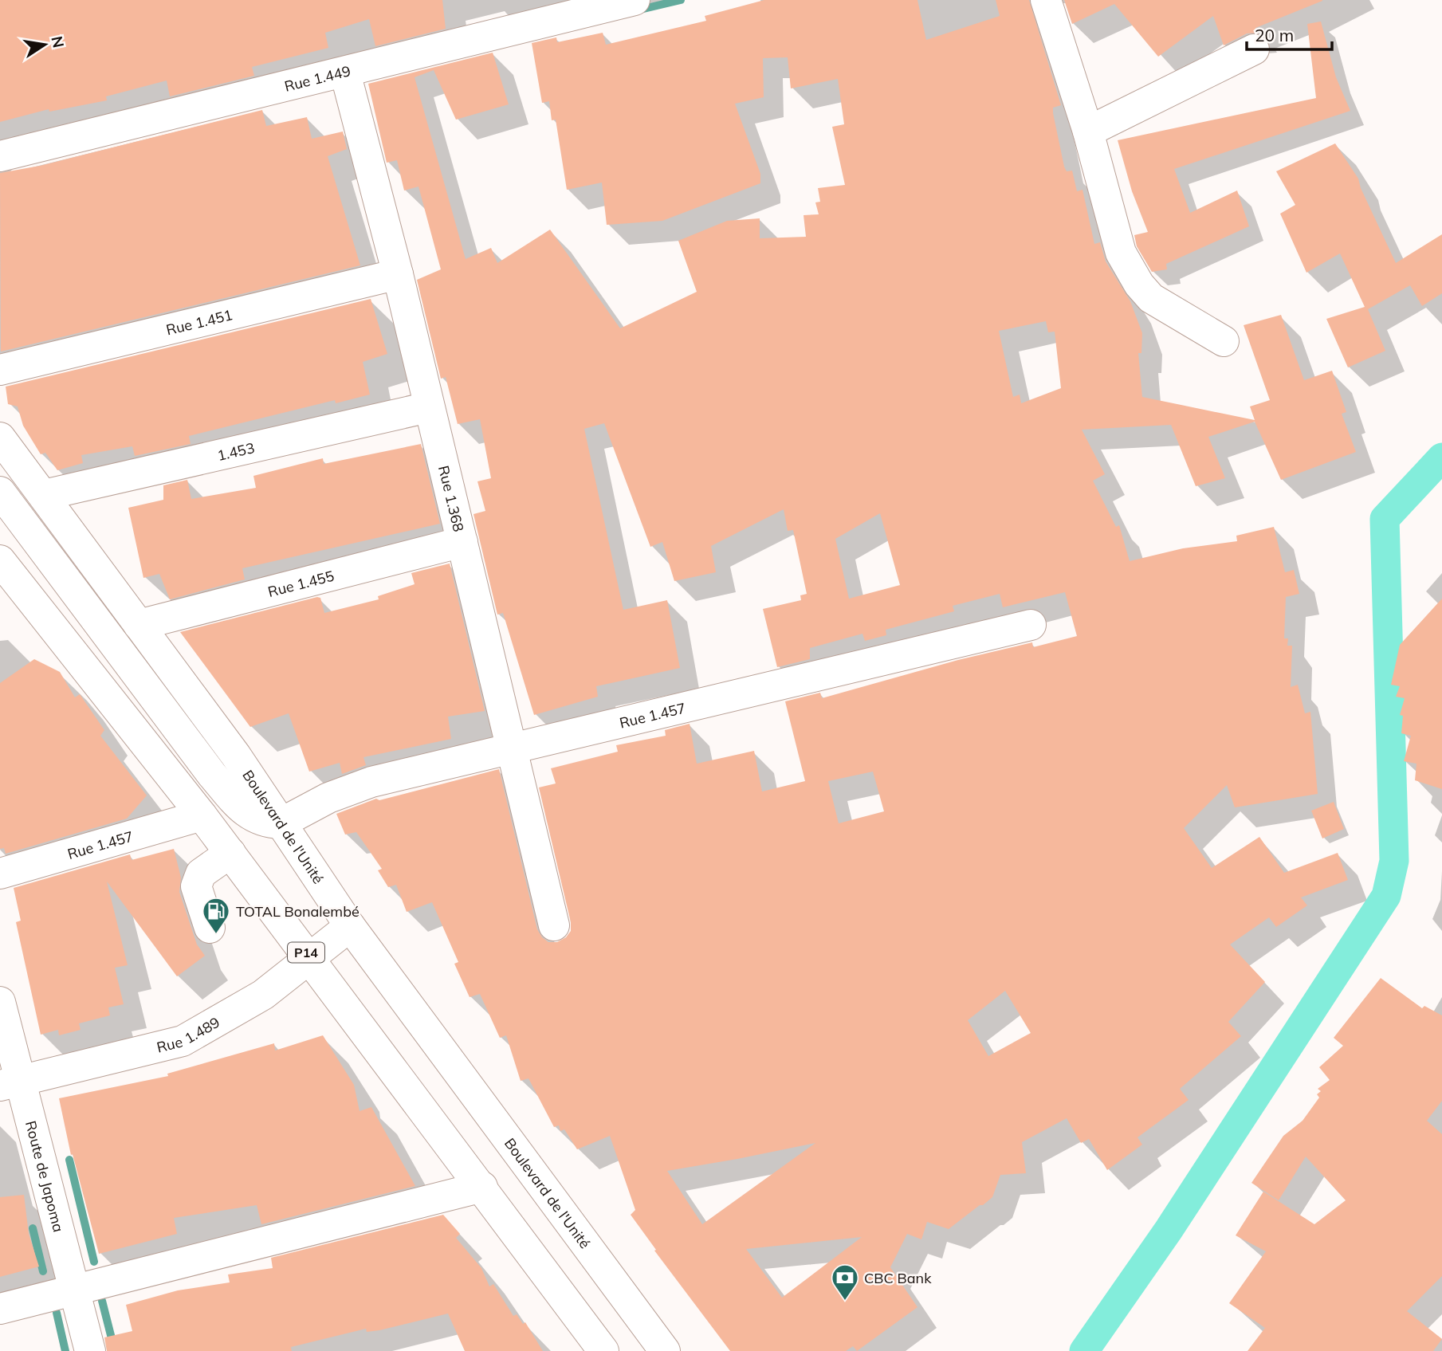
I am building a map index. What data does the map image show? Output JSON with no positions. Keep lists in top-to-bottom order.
{
  "streets": {
    "street": [
      "Rue 1.449",
      "Rue 1.451",
      "1.453",
      "Rue 1.368",
      "Rue 1.455",
      "Rue 1.457",
      "Boulevard de l'Unité",
      "P14",
      "Rue 1.489",
      "Route de Japoma"
    ]
  },
  "crossings": [
    ["Rue 1.449", "Rue 1.368"],
    ["Rue 1.451", "Rue 1.368"],
    ["1.453", "Rue 1.368"],
    ["1.453", "Boulevard de l'Unité"],
    ["Rue 1.368", "Rue 1.455"],
    ["Rue 1.368", "Rue 1.457"],
    ["Rue 1.455", "Boulevard de l'Unité"],
    ["Rue 1.457", "Boulevard de l'Unité"],
    ["Rue 1.457", "P14"],
    ["Boulevard de l'Unité", "Rue 1.489"],
    ["P14", "Rue 1.489"],
    ["Rue 1.489", "Route de Japoma"]
  ],
  "places": {
    "fuel station": ["TOTAL Bonalembé"],
    "bank": ["CBC Bank"]
  },
  "scale_bar": "20 m",
  "north": "right"
}
